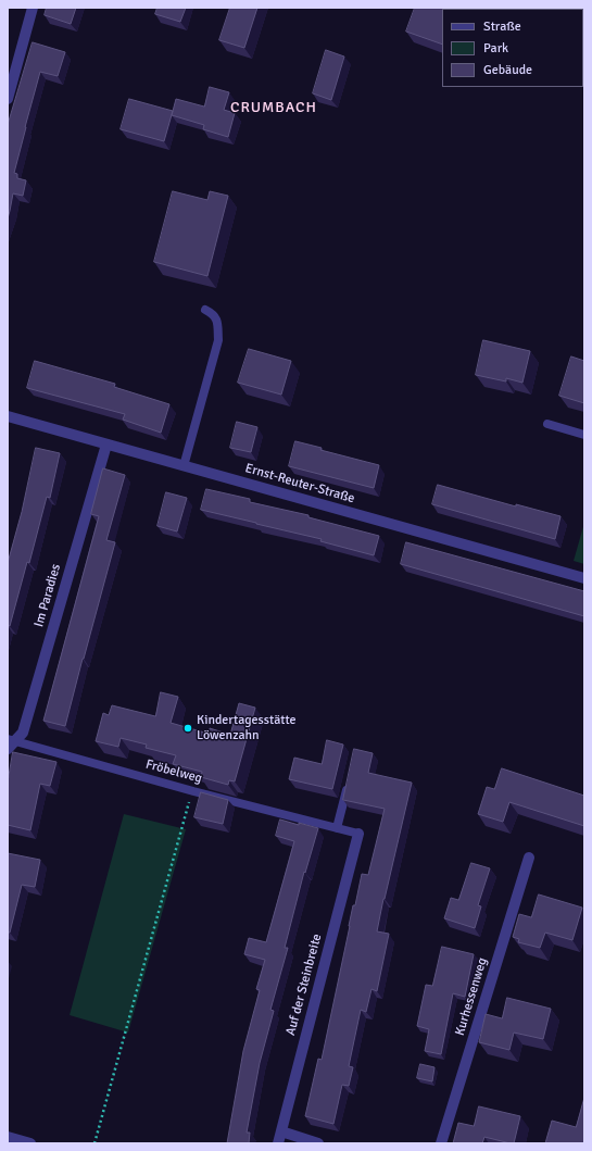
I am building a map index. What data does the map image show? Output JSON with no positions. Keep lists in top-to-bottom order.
{
  "streets": {
    "street": [
      "Ernst-Reuter-Straße",
      "Im Paradies",
      "Auf der Steinbreite",
      "Kurhessenweg"
    ],
    "lane": ["Fröbelweg"]
  },
  "crossings": [
    ["Ernst-Reuter-Straße", "Im Paradies"],
    ["Im Paradies", "Fröbelweg"],
    ["Fröbelweg", "Auf der Steinbreite"]
  ],
  "districts": ["CRUMBACH"],
  "places": ["Kindertagesstätte Löwenzahn"],
  "legend": ["Straße", "Park", "Gebäude"]
}
